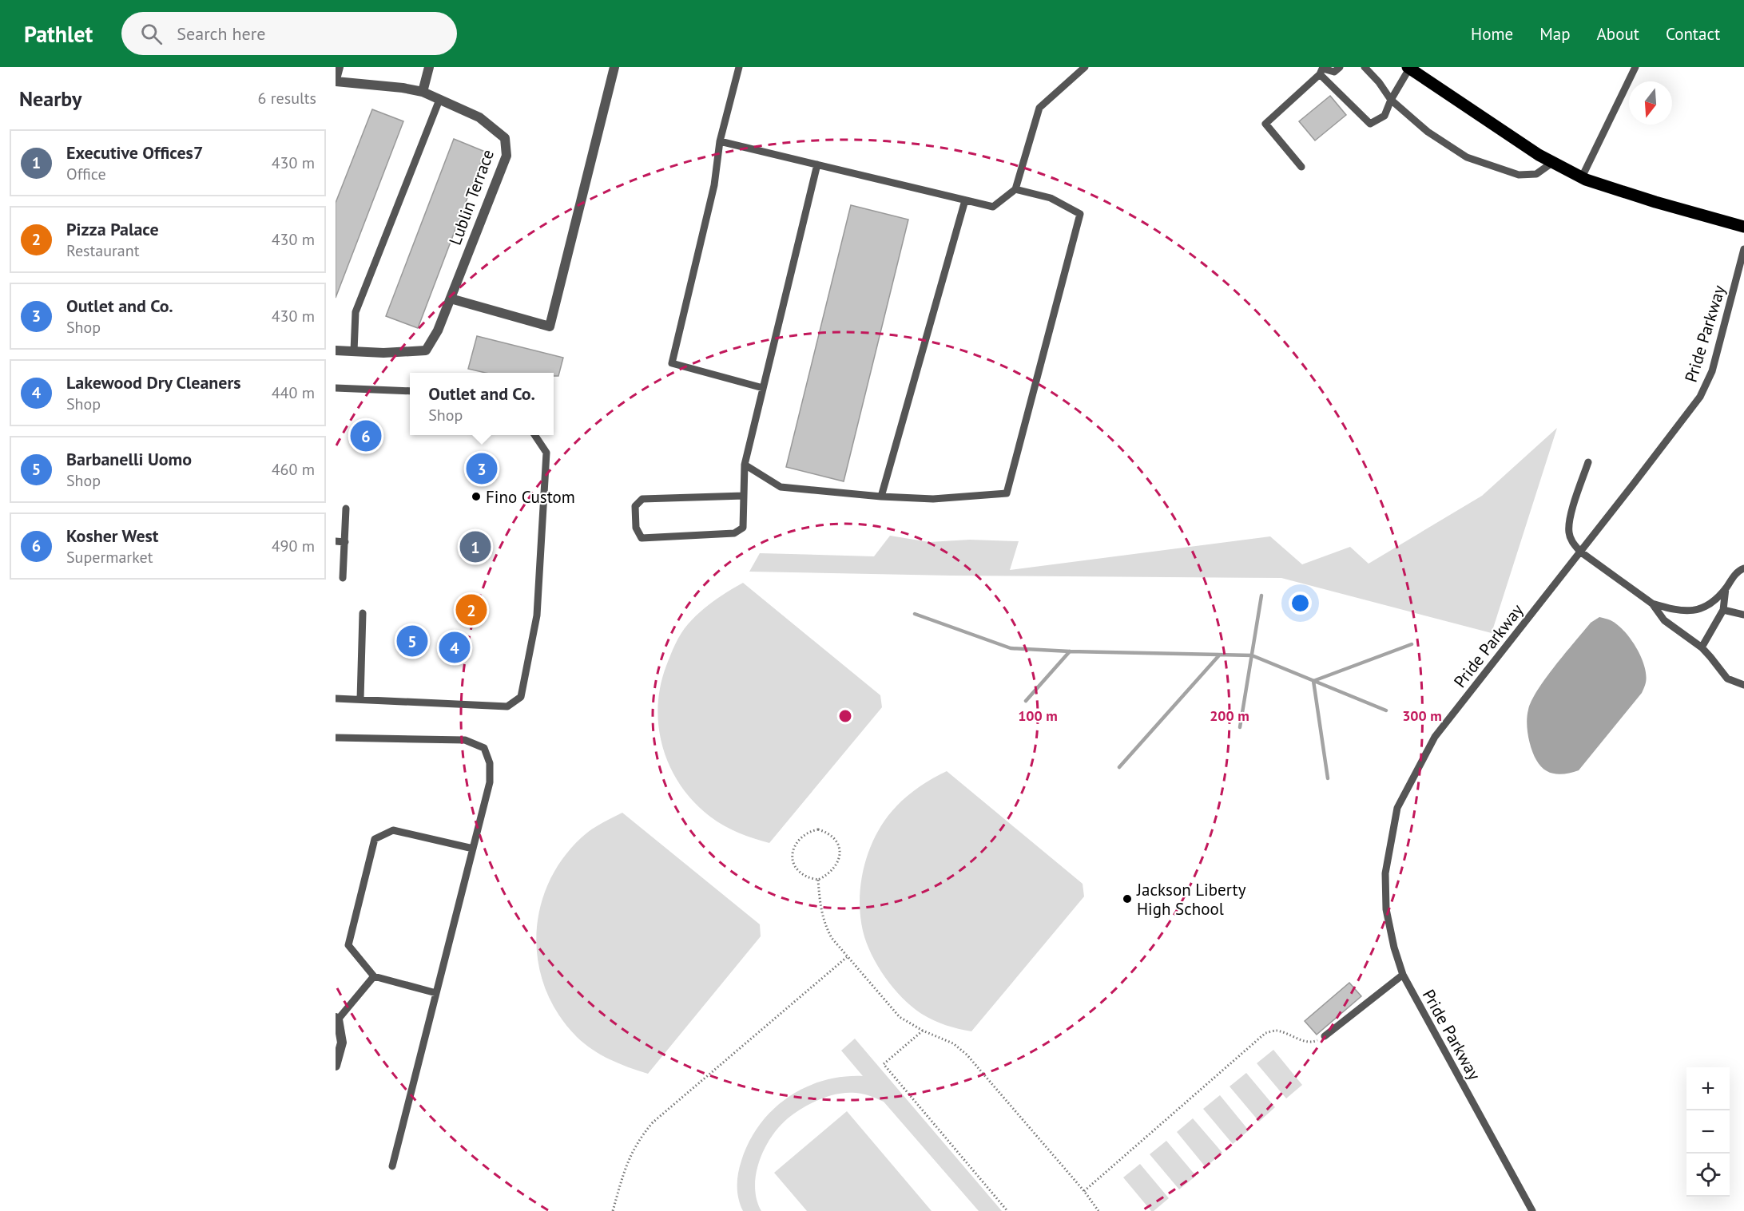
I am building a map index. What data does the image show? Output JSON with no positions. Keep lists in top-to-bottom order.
{
  "streets": {
    "street": ["Lublin Terrace"],
    "lane": ["Pride Parkway"]
  },
  "places": ["Fino Custom", "Jackson Liberty High School"],
  "north": "bottom",
  "page": {
    "header": "Pathlet",
    "search": "Search here",
    "nav": [
      "Home",
      "Map",
      "About",
      "Contact"
    ],
    "heading": ["Nearby", "6 results"],
    "list": [
      {
        "mark": "1",
        "name": "Executive Offices7",
        "note": "Office",
        "value": "430 m"
      },
      {
        "mark": "2",
        "name": "Pizza Palace",
        "note": "Restaurant",
        "value": "430 m"
      },
      {
        "mark": "3",
        "name": "Outlet and Co.",
        "note": "Shop",
        "value": "430 m"
      },
      {
        "mark": "4",
        "name": "Lakewood Dry Cleaners",
        "note": "Shop",
        "value": "440 m"
      },
      {
        "mark": "5",
        "name": "Barbanelli Uomo",
        "note": "Shop",
        "value": "460 m"
      },
      {
        "mark": "6",
        "name": "Kosher West",
        "note": "Supermarket",
        "value": "490 m"
      }
    ],
    "popup": ["Outlet and Co.", "Shop"],
    "pins": [
      "6",
      "3",
      "1",
      "2",
      "5",
      "4"
    ],
    "map_buttons": ["+", "−"]
  },
  "rings": ["100 m", "200 m", "300 m"]
}
